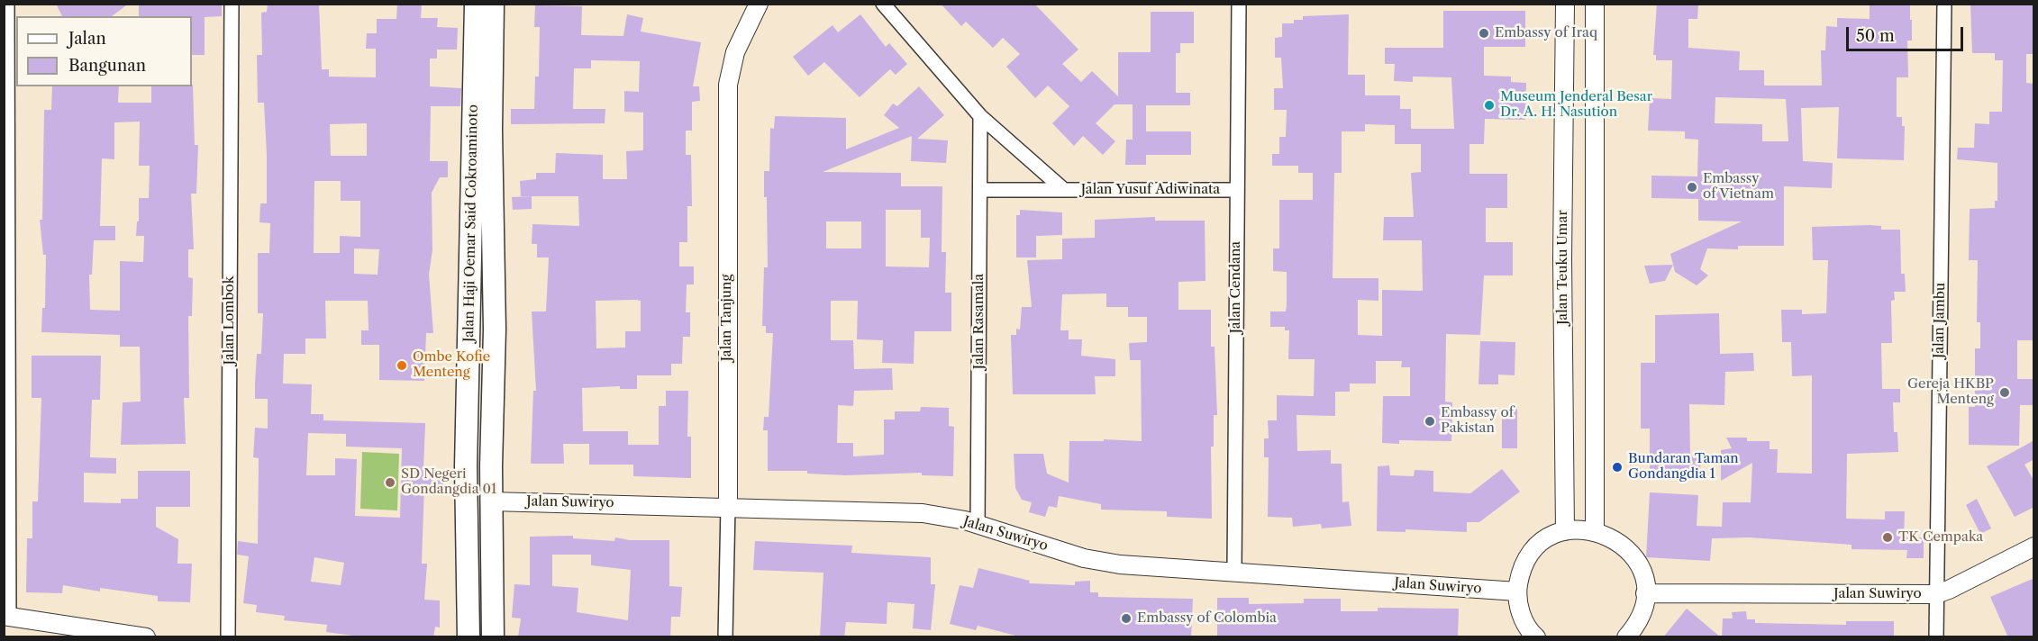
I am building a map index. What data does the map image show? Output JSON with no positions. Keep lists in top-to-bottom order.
{
  "streets": {
    "main road": ["Jalan Haji Oemar Said Cokroaminoto"],
    "street": [
      "Jalan Yusuf Adiwinata",
      "Jalan Teuku Umar",
      "Jalan Cendana",
      "Jalan Tanjung",
      "Jalan Lombok",
      "Jalan Jambu",
      "Jalan Rasamala",
      "Jalan Suwiryo"
    ]
  },
  "crossings": [
    ["Jalan Yusuf Adiwinata", "Jalan Cendana"],
    ["Jalan Yusuf Adiwinata", "Jalan Rasamala"],
    ["Jalan Haji Oemar Said Cokroaminoto", "Jalan Suwiryo"],
    ["Jalan Cendana", "Jalan Suwiryo"],
    ["Jalan Tanjung", "Jalan Suwiryo"],
    ["Jalan Jambu", "Jalan Suwiryo"],
    ["Jalan Rasamala", "Jalan Suwiryo"]
  ],
  "places": [
    "Embassy of Iraq",
    "Museum Jenderal Besar Dr. A. H. Nasution",
    "Embassy of Vietnam",
    "Ombe Kofie Menteng",
    "Gereja HKBP Menteng",
    "Embassy of Pakistan",
    "Bundaran Taman Gondangdia 1",
    "SD Negeri Gondangdia 01",
    "TK Cempaka",
    "Embassy of Colombia"
  ],
  "legend": ["Jalan", "Bangunan"],
  "scale_bar": "50 m"
}
